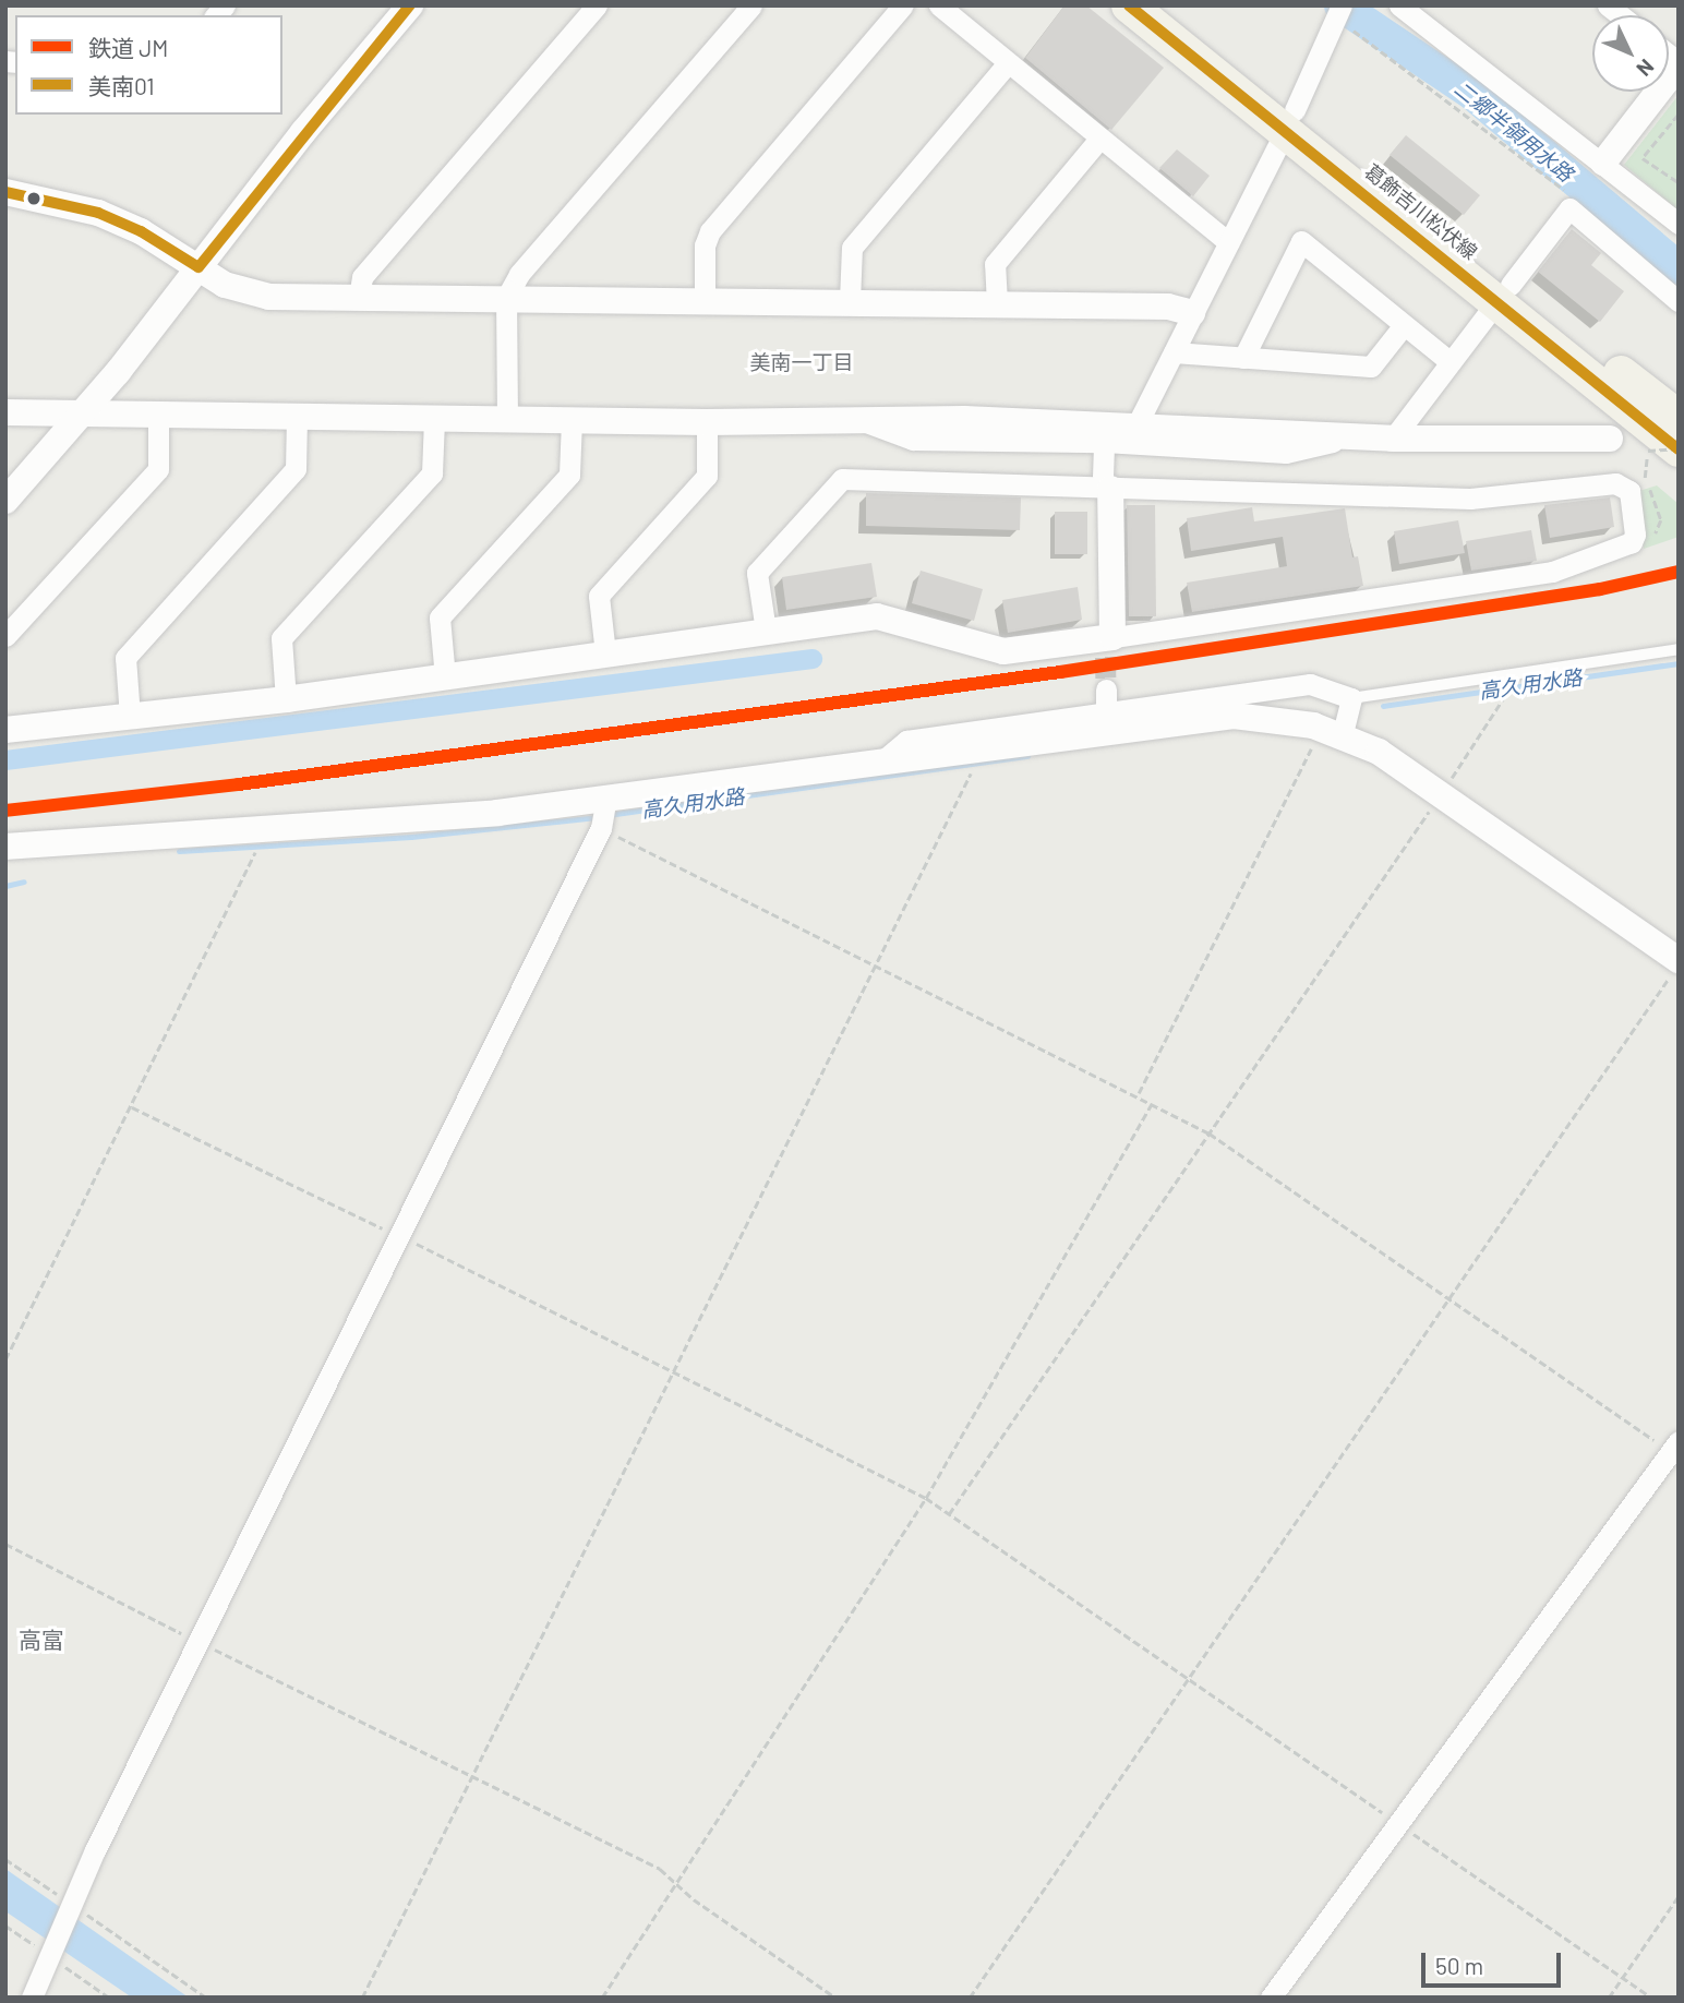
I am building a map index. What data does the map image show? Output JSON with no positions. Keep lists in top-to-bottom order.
{
  "streets": {
    "main road": ["葛飾吉川松伏線"]
  },
  "districts": ["美南一丁目", "高富"],
  "water": ["二郷半領用水路", "高久用水路"],
  "lines": ["transit line 美南01", "rail line JM"],
  "legend": ["鉄道 JM", "美南01"],
  "scale_bar": "50 m",
  "north": "bottom right"
}
